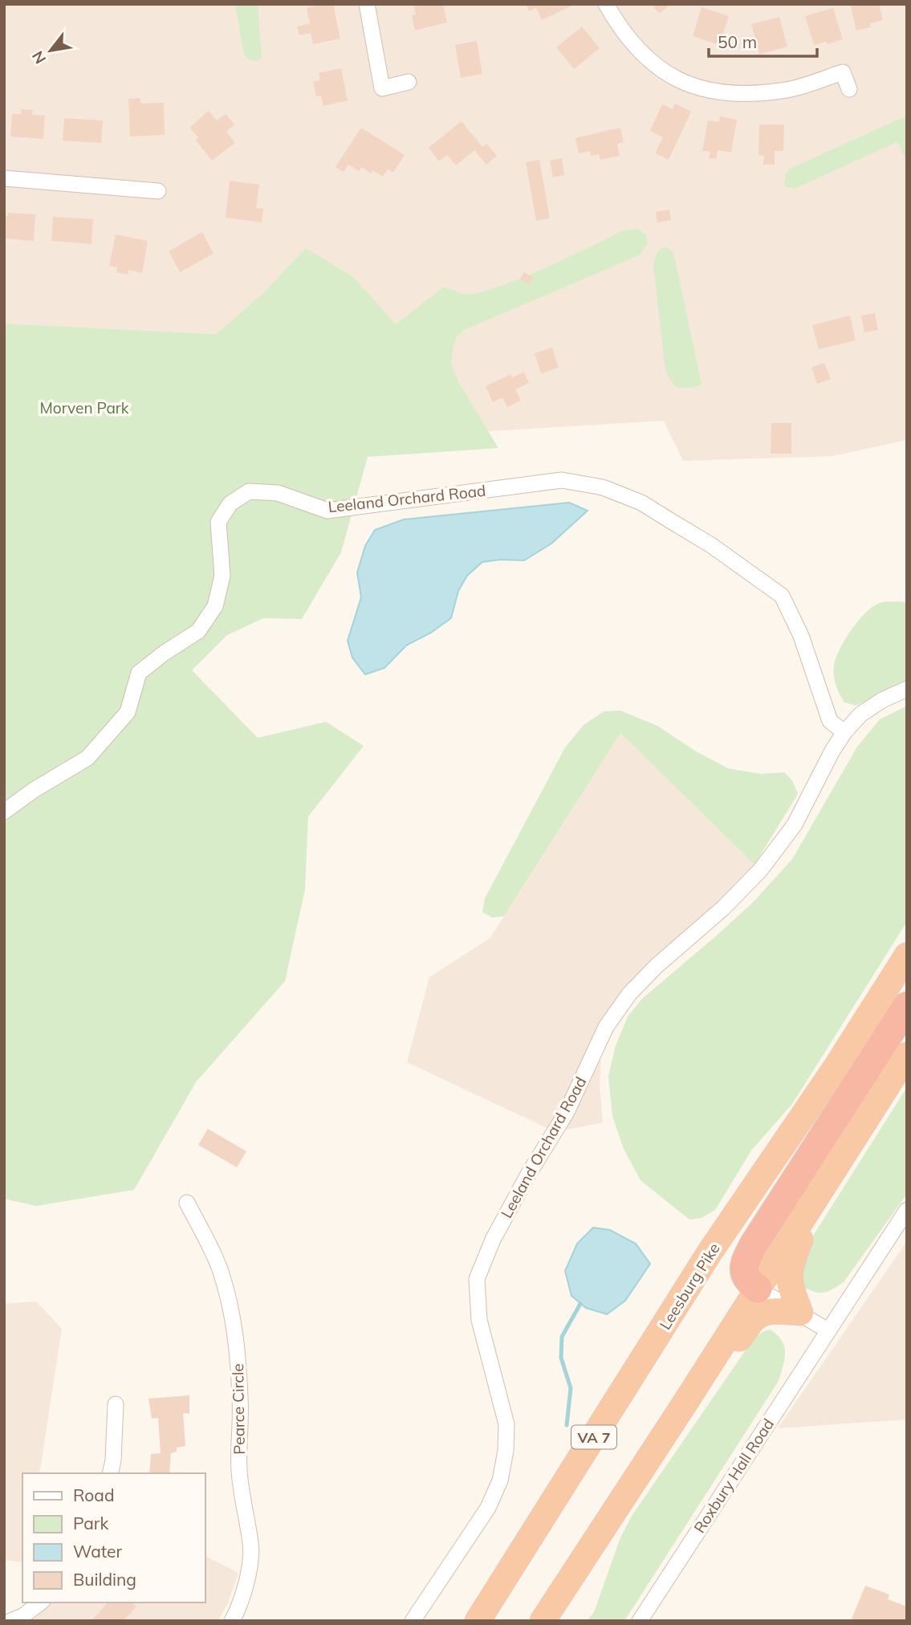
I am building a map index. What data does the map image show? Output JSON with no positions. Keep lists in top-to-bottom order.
{
  "streets": {
    "highway": ["Leesburg Pike", "VA 7"],
    "street": ["Leeland Orchard Road", "Pearce Circle", "Roxbury Hall Road"]
  },
  "parks": ["Morven Park"],
  "legend": [
    "Road",
    "Park",
    "Water",
    "Building"
  ],
  "scale_bar": "50 m",
  "north": "bottom left"
}
